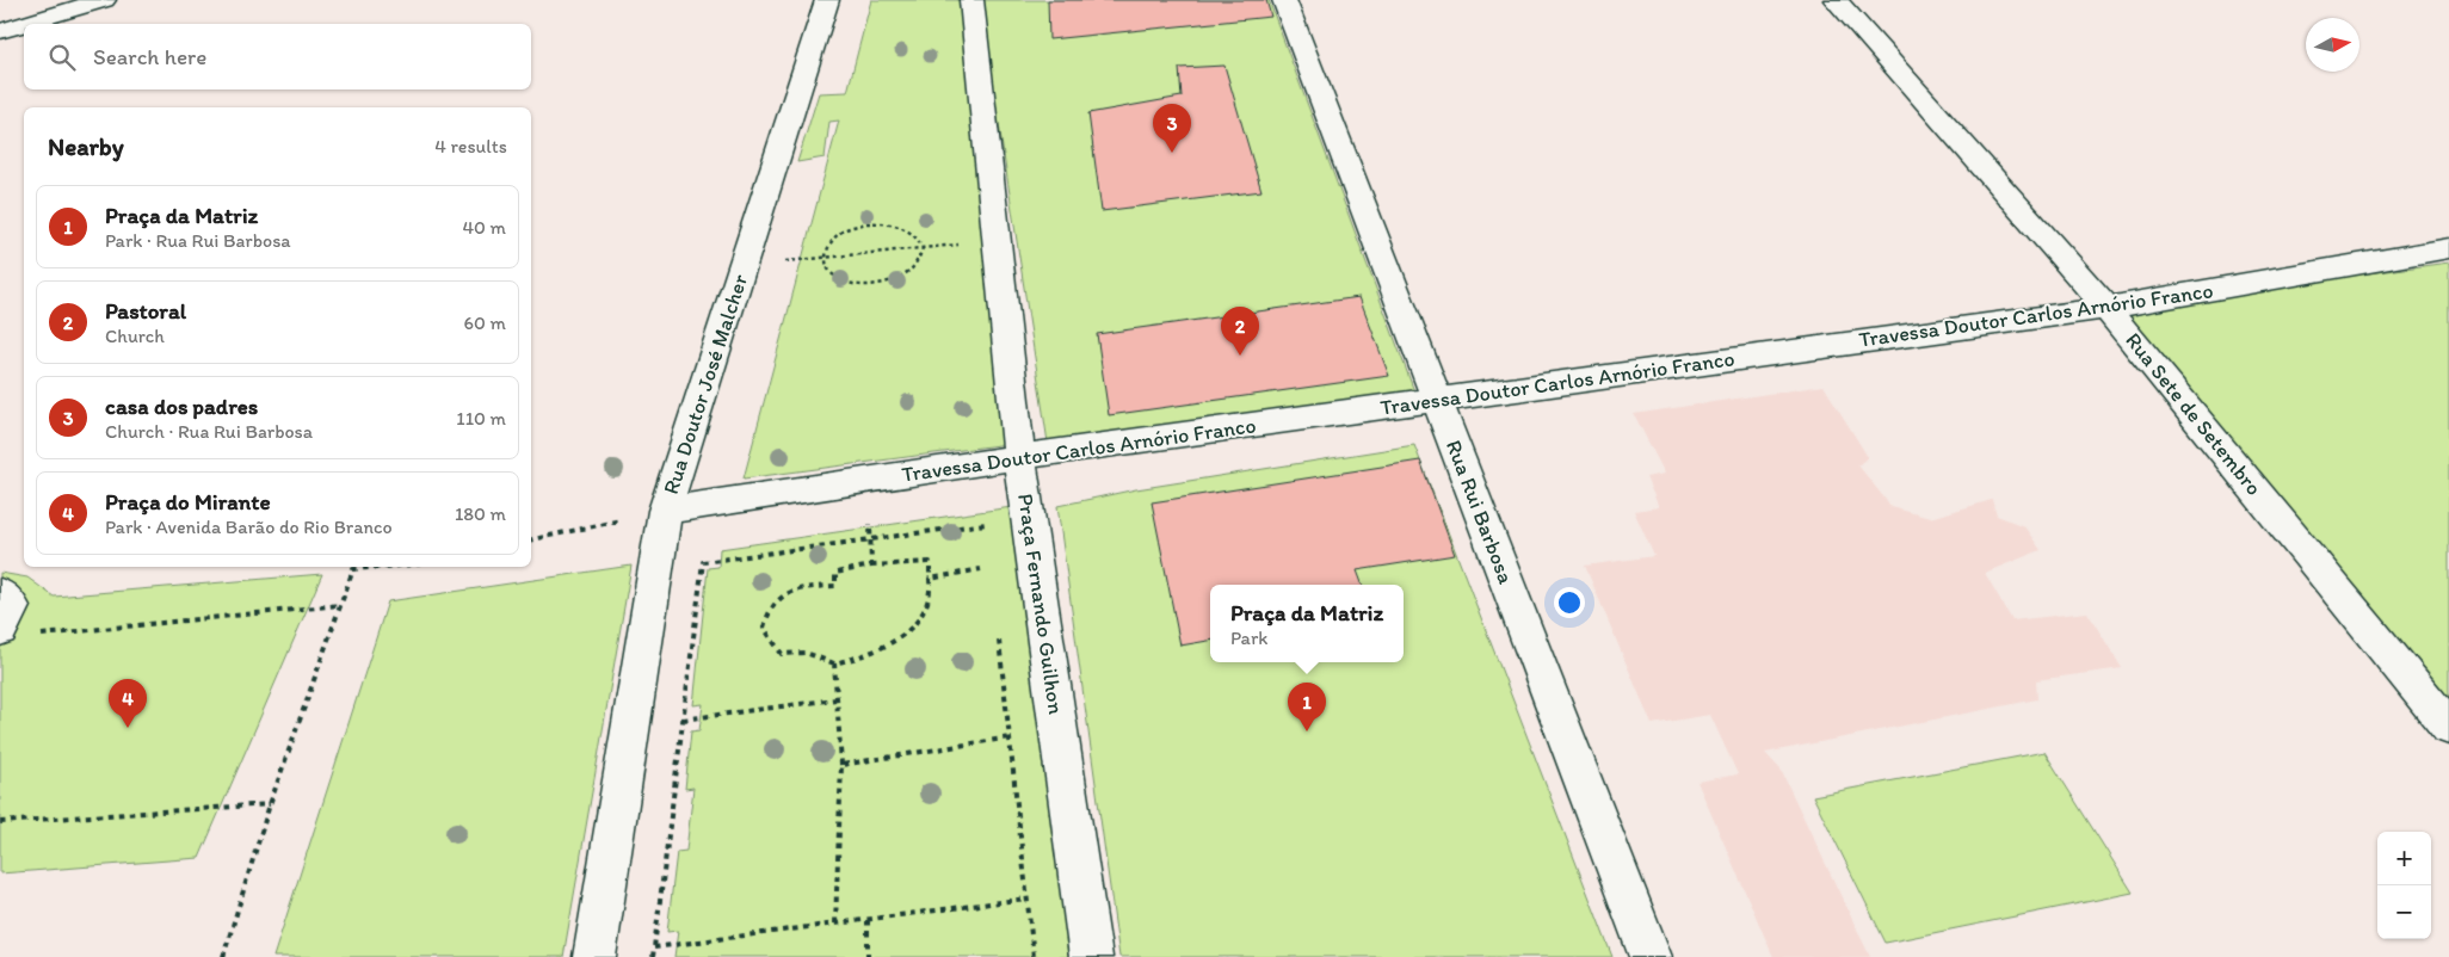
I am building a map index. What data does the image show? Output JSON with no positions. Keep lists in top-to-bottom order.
{
  "streets": {
    "street": [
      "Travessa Doutor Carlos Arnório Franco",
      "Rua Doutor José Malcher",
      "Rua Sete de Setembro",
      "Rua Rui Barbosa",
      "Praça Fernando Guilhon"
    ]
  },
  "crossings": [
    ["Travessa Doutor Carlos Arnório Franco", "Rua Doutor José Malcher"],
    ["Travessa Doutor Carlos Arnório Franco", "Rua Sete de Setembro"],
    ["Travessa Doutor Carlos Arnório Franco", "Rua Rui Barbosa"],
    ["Travessa Doutor Carlos Arnório Franco", "Praça Fernando Guilhon"]
  ],
  "north": "right",
  "page": {
    "search": "Search here",
    "pins": [
      "3",
      "2",
      "4",
      "1"
    ],
    "heading": ["Nearby", "4 results"],
    "list": [
      {
        "mark": "1",
        "name": "Praça da Matriz",
        "note": "Park · Rua Rui Barbosa",
        "value": "40 m"
      },
      {
        "mark": "2",
        "name": "Pastoral",
        "note": "Church",
        "value": "60 m"
      },
      {
        "mark": "3",
        "name": "casa dos padres",
        "note": "Church · Rua Rui Barbosa",
        "value": "110 m"
      },
      {
        "mark": "4",
        "name": "Praça do Mirante",
        "note": "Park · Avenida Barão do Rio Branco",
        "value": "180 m"
      }
    ],
    "popup": ["Praça da Matriz", "Park"],
    "map_buttons": ["+", "−"]
  }
}
